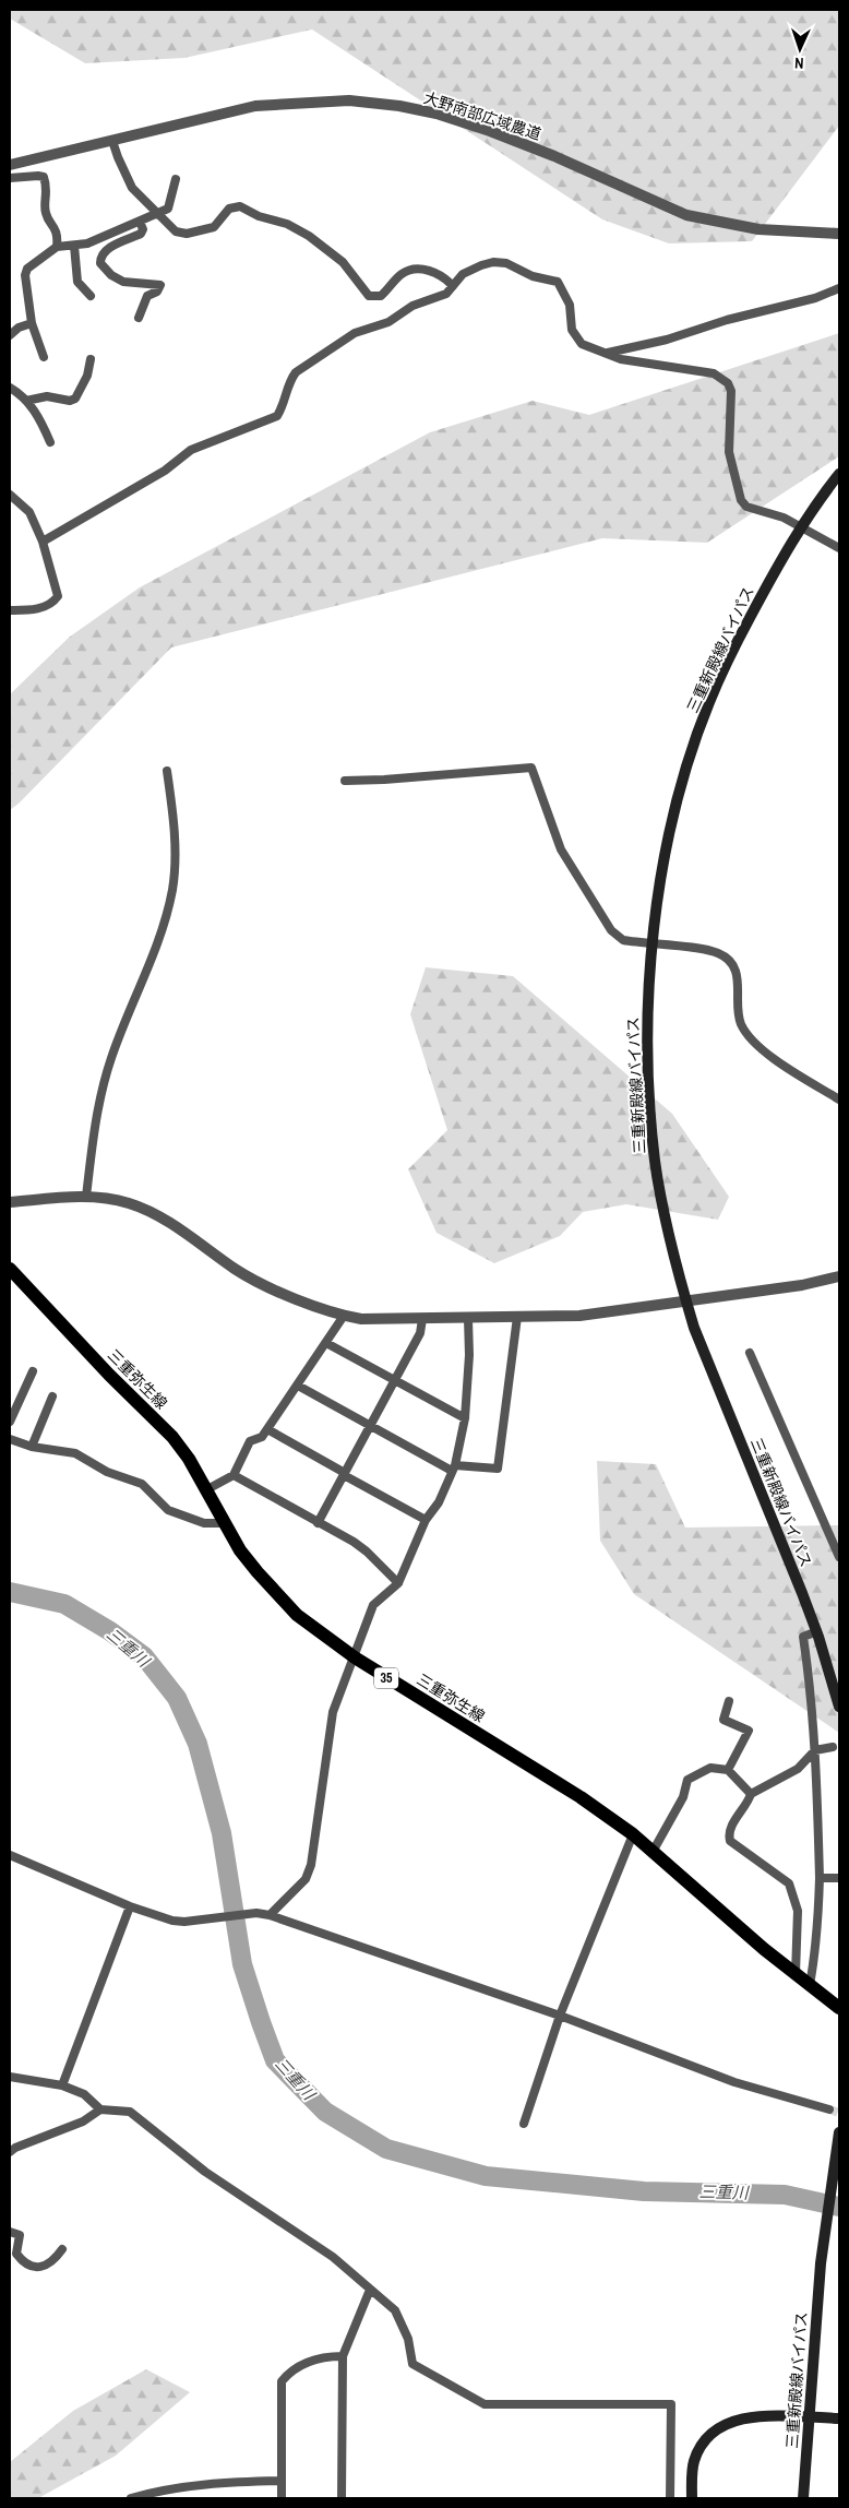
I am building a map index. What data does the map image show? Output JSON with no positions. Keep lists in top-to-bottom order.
{
  "streets": {
    "main road": ["三重新殿線バイパス", "三重弥生線", "35"],
    "street": ["大野南部広域農道"]
  },
  "water": ["三重川"],
  "north": "bottom"
}
